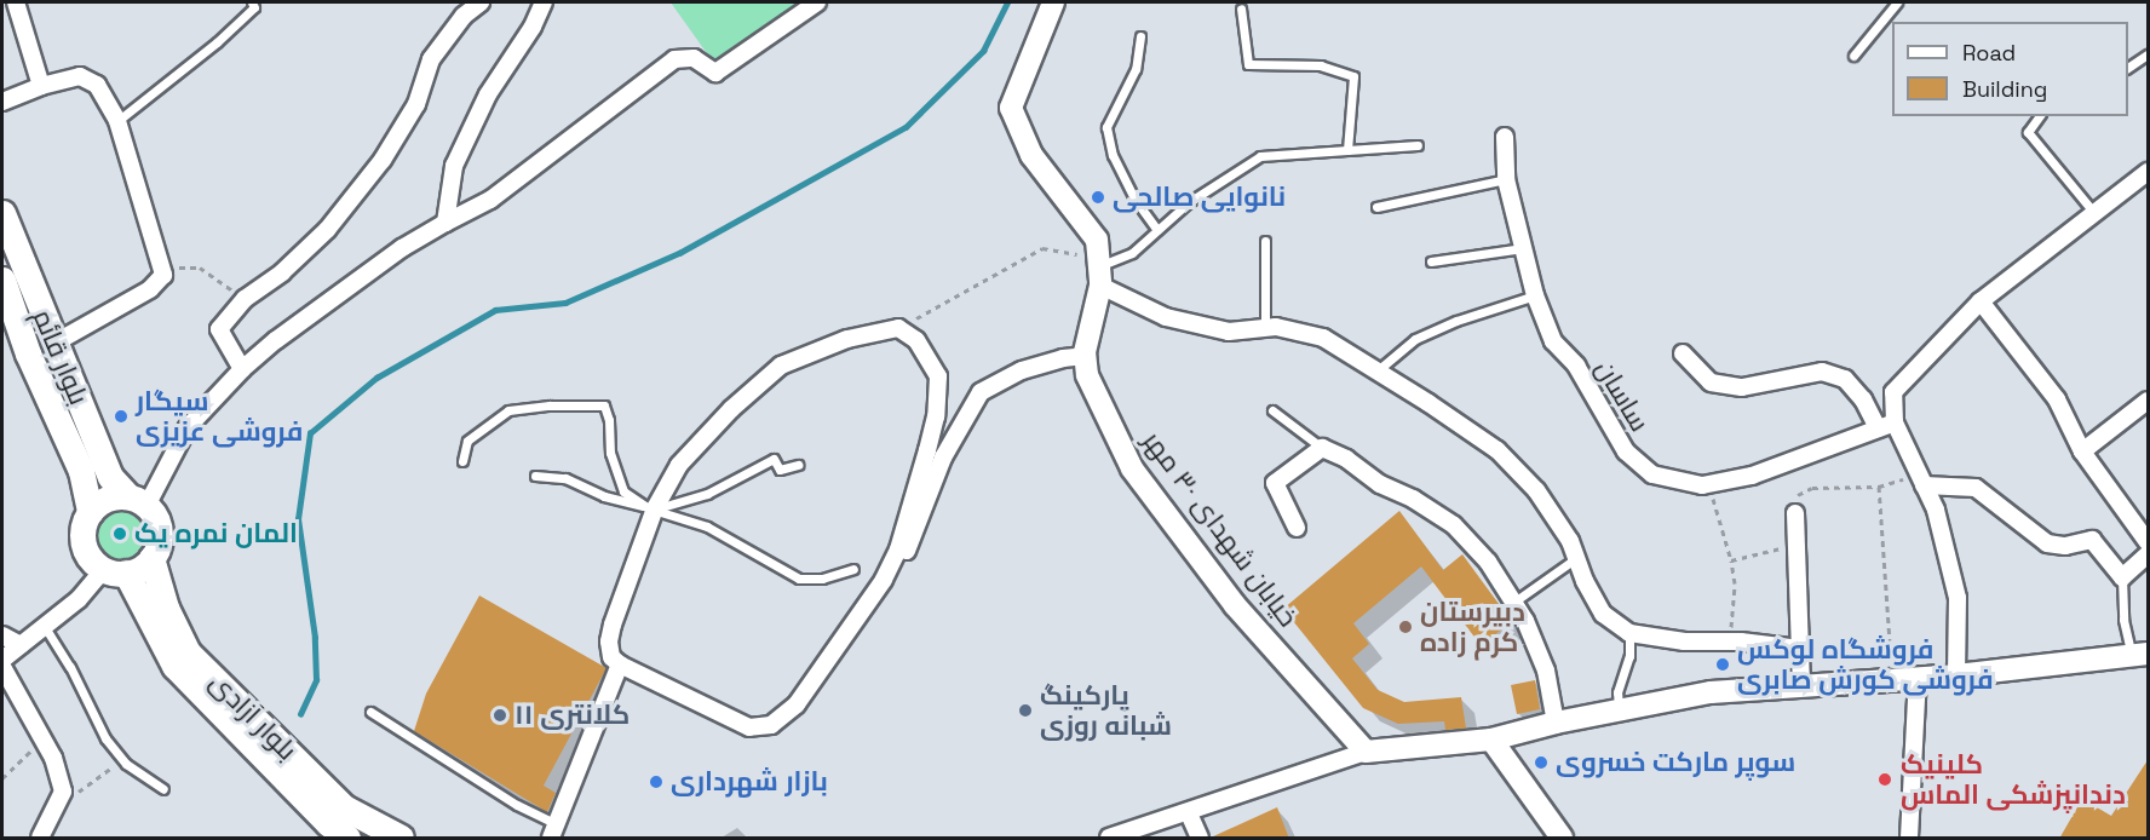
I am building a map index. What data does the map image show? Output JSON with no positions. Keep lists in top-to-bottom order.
{
  "streets": {
    "main road": ["بلوار قائم", "خیابان شهدای ۳۰ مهر", "بلوار آزادی"],
    "street": ["ساسان"]
  },
  "crossings": [
    ["بلوار قائم", "بلوار آزادی"]
  ],
  "places": [
    "نانوایی صالحی",
    "سیگار فروشی عزیزی",
    "المان نمره یک",
    "دبیرستان کرم زاده",
    "فروشگاه لوکس فروشی کورش صابری",
    "پارکینگ شبانه روزی",
    "کلانتری ۱۱",
    "سوپر مارکت خسروی",
    "کلینیک دندانپزشکی الماس",
    "بازار شهرداری"
  ],
  "legend": ["Road", "Building"]
}
